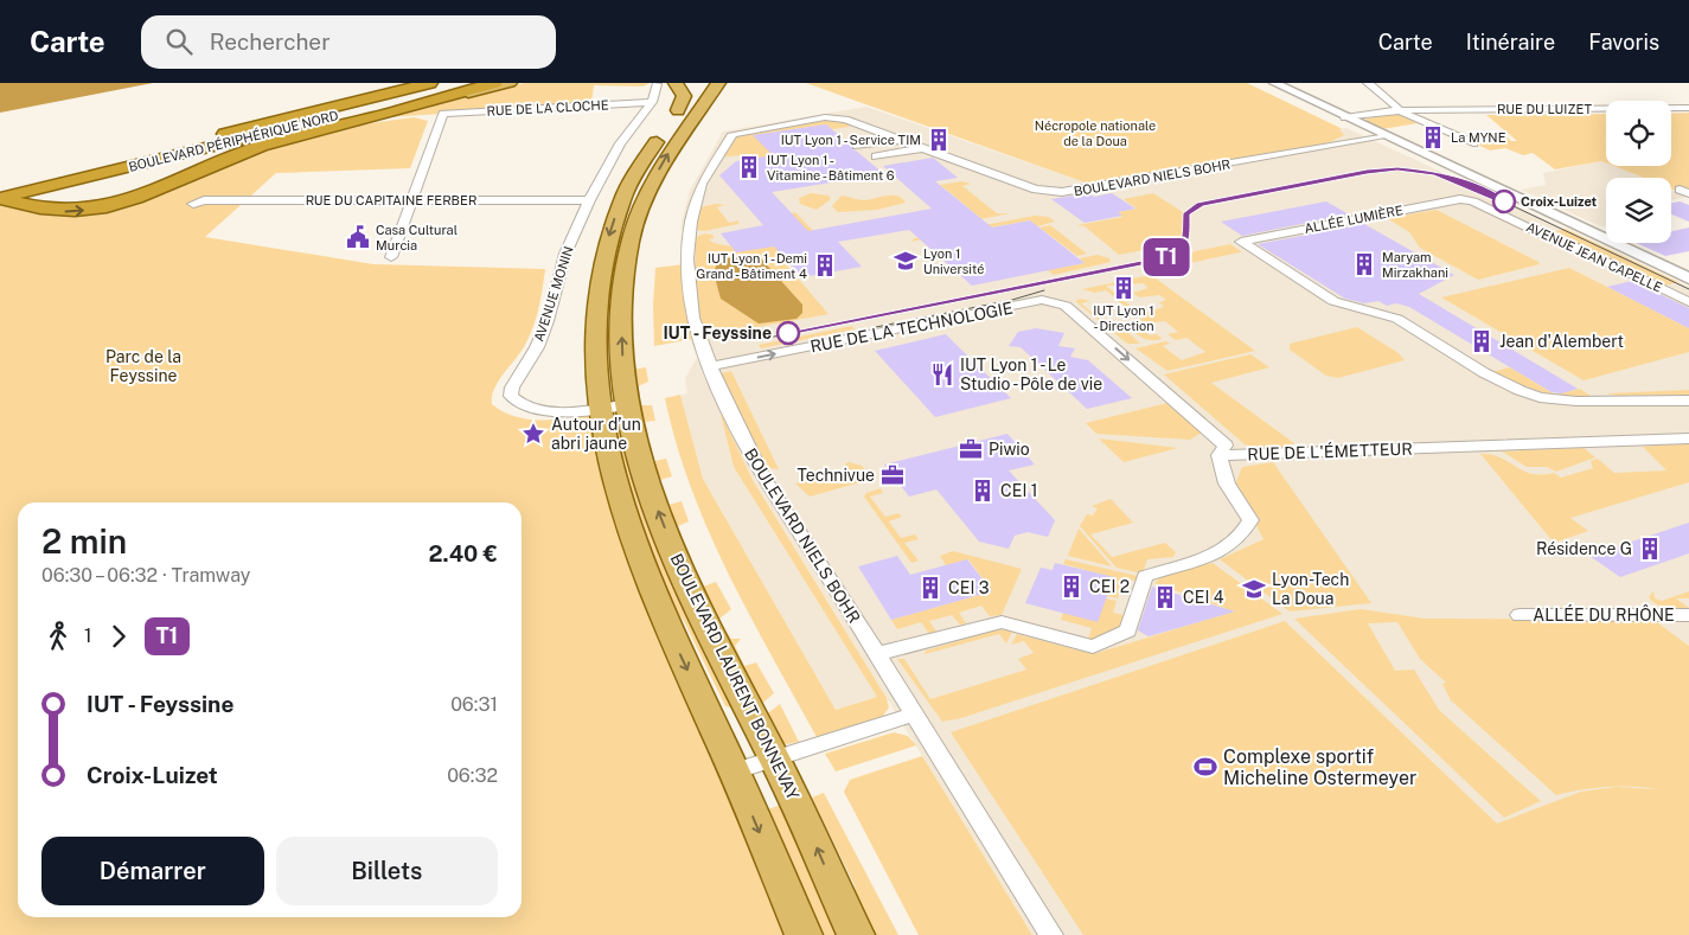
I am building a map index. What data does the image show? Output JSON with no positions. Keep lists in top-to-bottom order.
{
  "streets": {
    "highway": ["BOULEVARD PÉRIPHÉRIQUE NORD"],
    "main road": ["BOULEVARD LAURENT BONNEVAY"],
    "street": [
      "RUE DE LA CLOCHE",
      "RUE DU LUIZET",
      "BOULEVARD NIELS BOHR",
      "RUE DU CAPITAINE FERBER",
      "ALLÉE LUMIÈRE",
      "AVENUE JEAN CAPELLE",
      "AVENUE MONIN",
      "RUE DE LA TECHNOLOGIE",
      "RUE DE L'ÉMETTEUR",
      "ALLÉE DU RHÔNE"
    ]
  },
  "crossings": [
    ["RUE DE LA CLOCHE", "AVENUE MONIN"],
    ["BOULEVARD NIELS BOHR", "RUE DE LA TECHNOLOGIE"],
    ["RUE DU CAPITAINE FERBER", "AVENUE MONIN"],
    ["ALLÉE LUMIÈRE", "AVENUE JEAN CAPELLE"],
    ["AVENUE MONIN", "BOULEVARD LAURENT BONNEVAY"],
    ["RUE DE LA TECHNOLOGIE", "RUE DE L'ÉMETTEUR"]
  ],
  "one_way": ["RUE DE LA TECHNOLOGIE"],
  "parks": ["Nécropole nationale de la Doua", "Parc de la Feyssine"],
  "places": {
    "building": [
      "La MYNE",
      "IUT Lyon 1 - Service TIM",
      "IUT Lyon 1 - Vitamine - Bâtiment 6",
      "Maryam Mirzakhani",
      "IUT Lyon 1 - Demi Grand - Bâtiment 4",
      "IUT Lyon 1 - Direction",
      "Jean d'Alembert",
      "CEI 1",
      "Résidence G",
      "CEI 2",
      "CEI 3",
      "CEI 4"
    ],
    "other": ["Croix-Luizet", "IUT - Feyssine"],
    "public building": ["Casa Cultural Murcia"],
    "school or university": ["Lyon 1 Université", "Lyon-Tech La Doua"],
    "restaurant": ["IUT Lyon 1 - Le Studio - Pôle de vie"],
    "place": ["Autour d’un abri jaune"],
    "office": ["Piwio", "Technivue"],
    "sports": ["Complexe sportif Micheline Ostermeyer"]
  },
  "lines": ["tram line T1"],
  "page": {
    "header": "Carte",
    "search": "Rechercher",
    "nav": ["Carte", "Itinéraire", "Favoris"],
    "on_map": "T1",
    "heading": ["2 min", "06:30 – 06:32 · Tramway", "2.40 €"],
    "legs": ["1", "T1"],
    "list": [
      {
        "name": "IUT - Feyssine",
        "value": "06:31"
      },
      {
        "name": "Croix-Luizet",
        "value": "06:32"
      }
    ],
    "buttons": ["Démarrer", "Billets"]
  }
}
